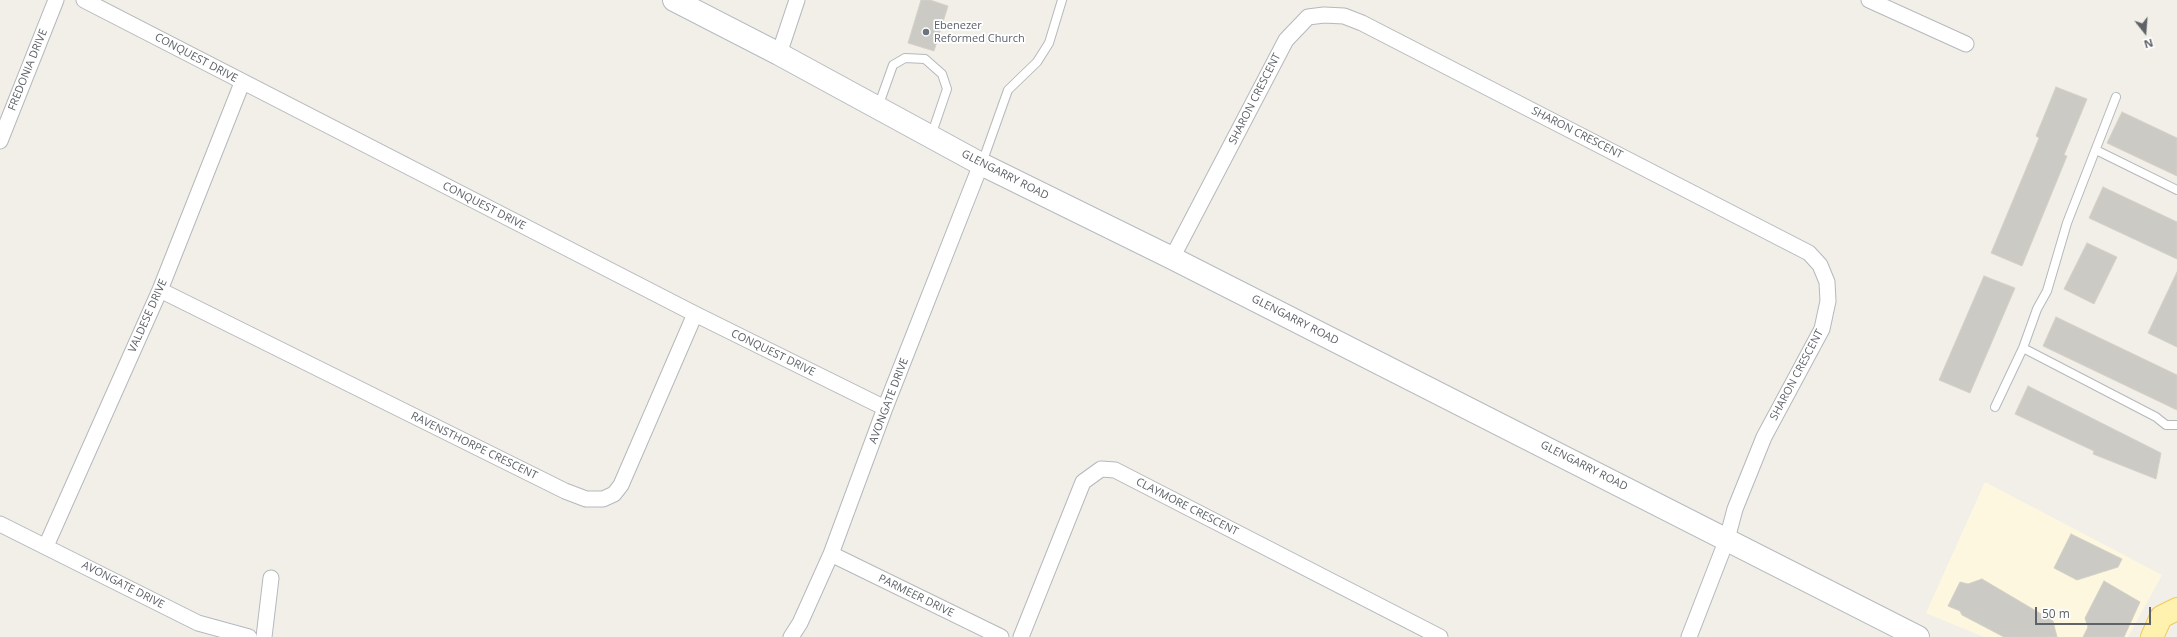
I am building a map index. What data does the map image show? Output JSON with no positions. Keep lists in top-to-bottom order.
{
  "streets": {
    "street": [
      "CONQUEST DRIVE",
      "FREDONIA DRIVE",
      "SHARON CRESCENT",
      "GLENGARRY ROAD",
      "VALDESE DRIVE",
      "AVONGATE DRIVE",
      "RAVENSTHORPE CRESCENT",
      "CLAYMORE CRESCENT",
      "PARMEER DRIVE"
    ]
  },
  "crossings": [
    ["CONQUEST DRIVE", "VALDESE DRIVE"],
    ["CONQUEST DRIVE", "AVONGATE DRIVE"],
    ["CONQUEST DRIVE", "RAVENSTHORPE CRESCENT"],
    ["SHARON CRESCENT", "GLENGARRY ROAD"],
    ["GLENGARRY ROAD", "AVONGATE DRIVE"],
    ["VALDESE DRIVE", "AVONGATE DRIVE"],
    ["VALDESE DRIVE", "RAVENSTHORPE CRESCENT"],
    ["AVONGATE DRIVE", "PARMEER DRIVE"]
  ],
  "places": ["Ebenezer Reformed Church"],
  "scale_bar": "50 m",
  "north": "bottom"
}
